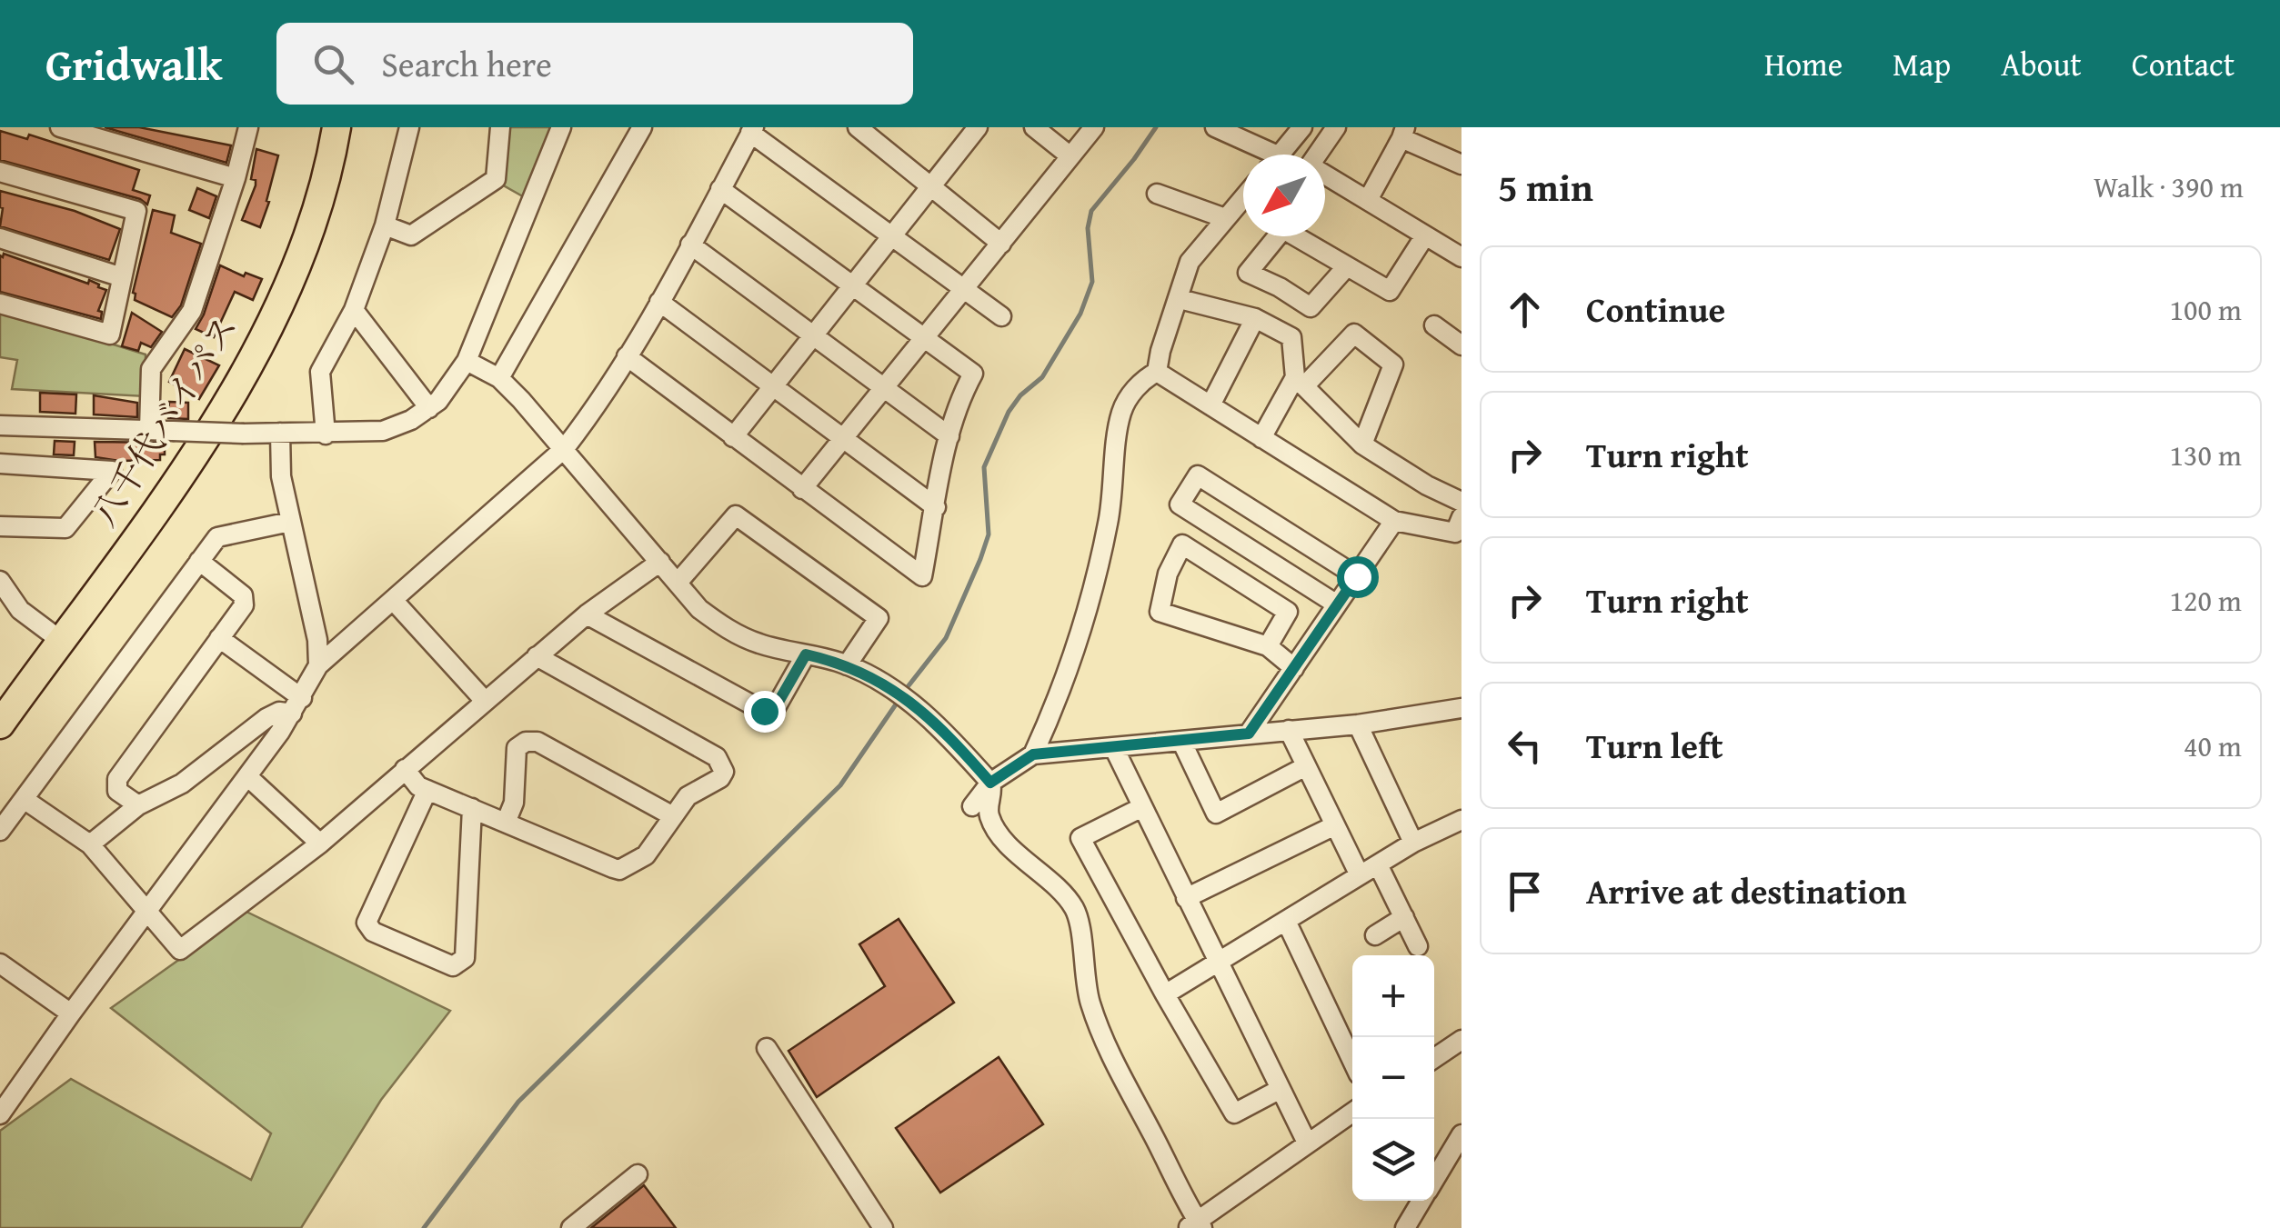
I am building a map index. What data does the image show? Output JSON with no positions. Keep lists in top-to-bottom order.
{
  "streets": {
    "highway": ["八千代バイパス"]
  },
  "north": "bottom left",
  "page": {
    "header": "Gridwalk",
    "search": "Search here",
    "nav": [
      "Home",
      "Map",
      "About",
      "Contact"
    ],
    "heading": ["5 min", "Walk · 390 m"],
    "list": [
      ["Continue", "100 m"],
      ["Turn right", "130 m"],
      ["Turn right", "120 m"],
      ["Turn left", "40 m"],
      "Arrive at destination"
    ],
    "map_buttons": ["+", "−"]
  }
}
